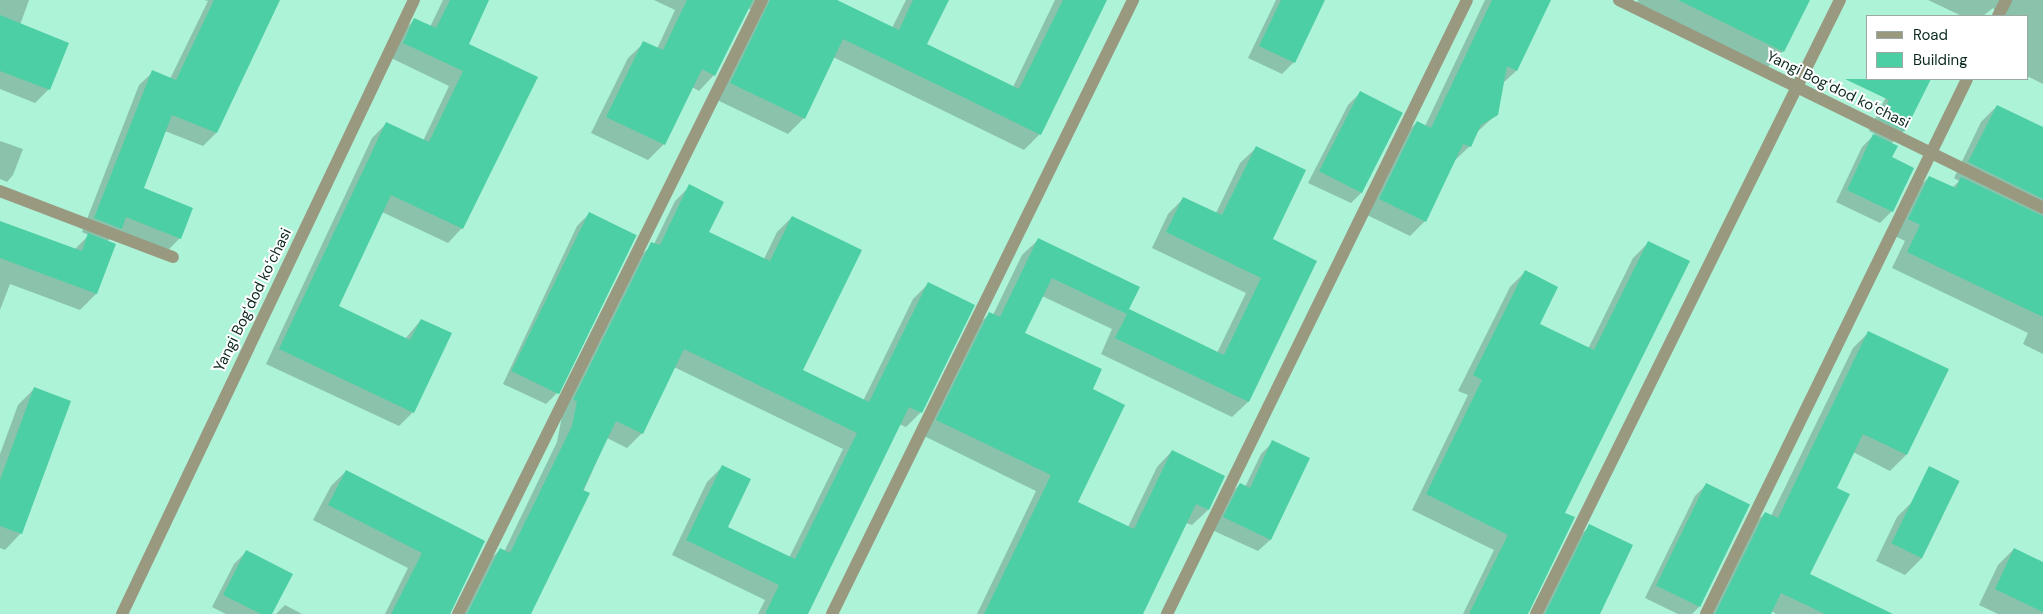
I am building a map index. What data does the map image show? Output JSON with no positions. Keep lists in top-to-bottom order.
{
  "streets": {
    "street": ["Yangi Bogʻdod koʻchasi"]
  },
  "legend": ["Road", "Building"]
}
